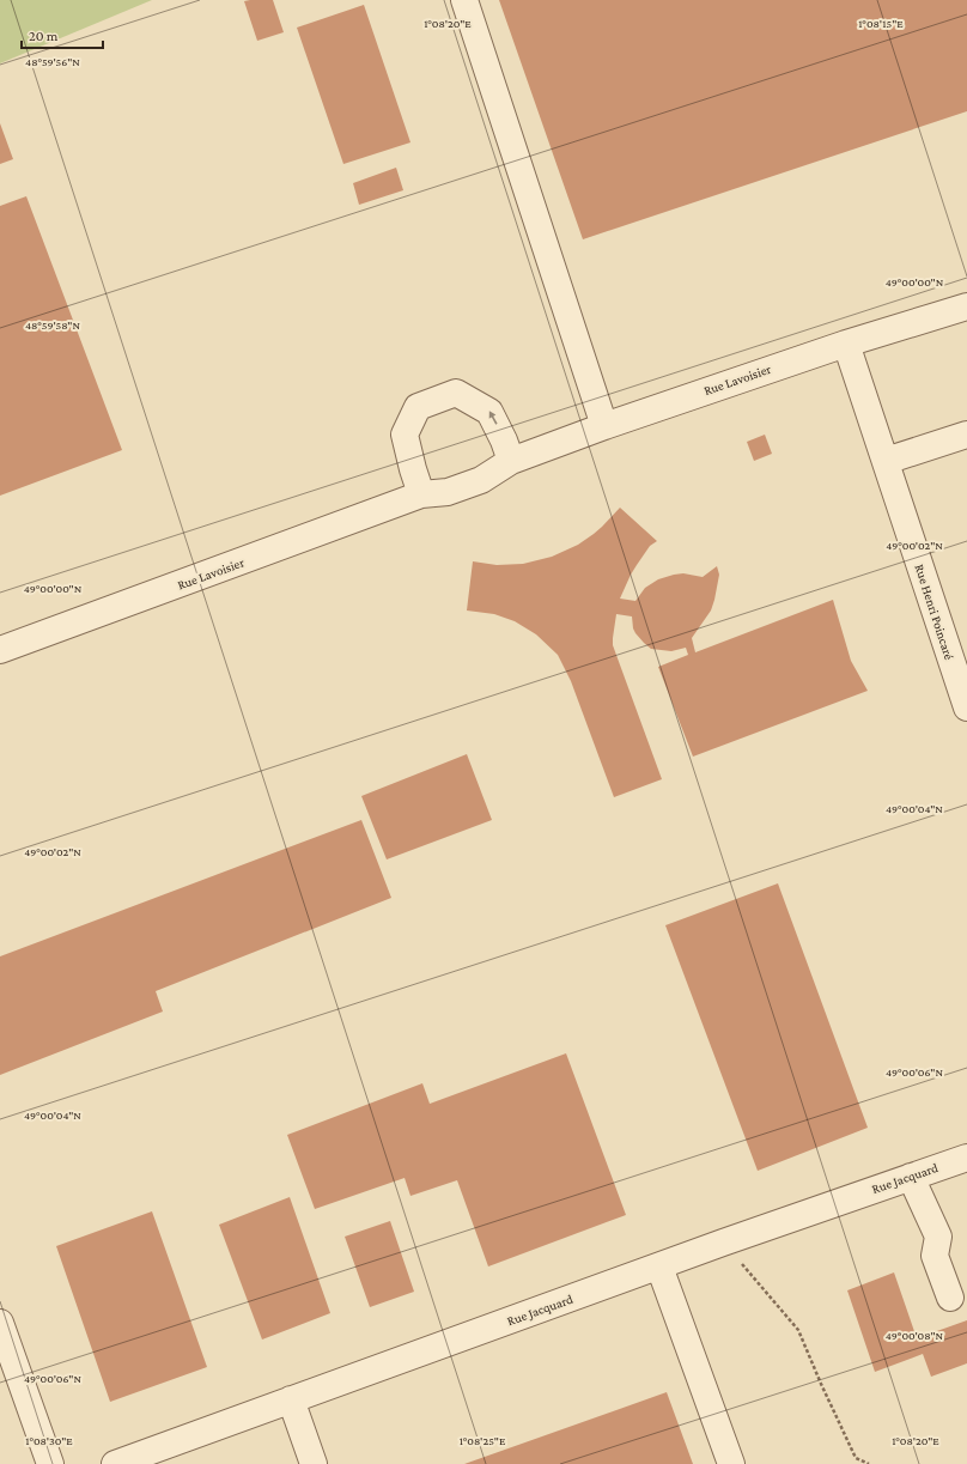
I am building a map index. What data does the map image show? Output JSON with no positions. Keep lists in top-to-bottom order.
{
  "streets": {
    "street": ["Rue Lavoisier", "Rue Henri Poincaré", "Rue Jacquard"]
  },
  "crossings": [
    ["Rue Lavoisier", "Rue Henri Poincaré"]
  ],
  "scale_bar": "20 m",
  "coordinates": [
    "1°08'20\"E",
    "1°08'15\"E",
    "48°59'56\"N",
    "49°00'00\"N",
    "48°59'58\"N",
    "49°00'02\"N",
    "49°00'04\"N",
    "49°00'06\"N",
    "49°00'08\"N",
    "1°08'30\"E",
    "1°08'25\"E"
  ]
}
